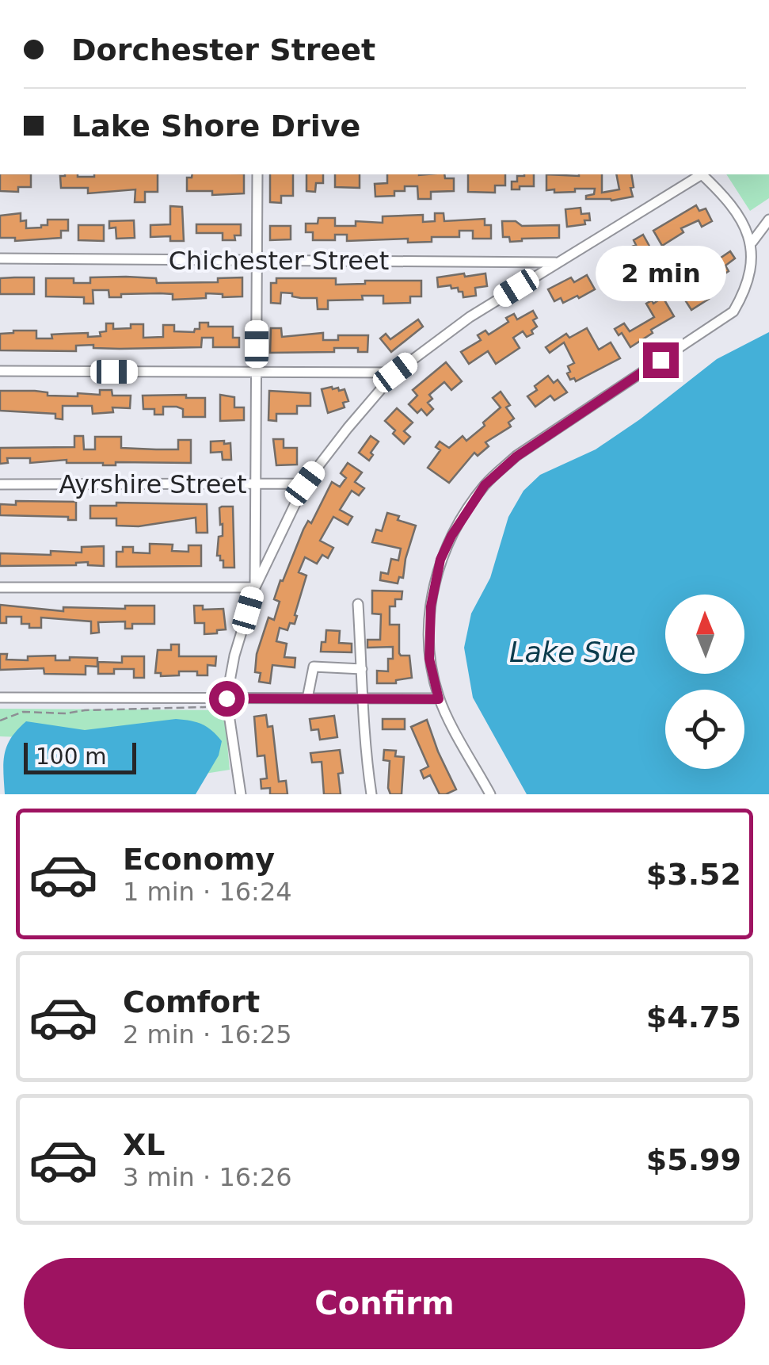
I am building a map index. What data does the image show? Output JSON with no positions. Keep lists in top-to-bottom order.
{
  "streets": {
    "street": ["Chichester Street", "Ayrshire Street"]
  },
  "water": ["Lake Sue"],
  "scale_bar": "100 m",
  "north": "top",
  "page": {
    "banner": ["Dorchester Street", "Lake Shore Drive"],
    "bubble": "2 min",
    "scale": "100 m",
    "list": [
      {
        "name": "Economy",
        "note": "1 min · 16:24",
        "value": "$3.52"
      },
      {
        "name": "Comfort",
        "note": "2 min · 16:25",
        "value": "$4.75"
      },
      {
        "name": "XL",
        "note": "3 min · 16:26",
        "value": "$5.99"
      }
    ],
    "buttons": "Confirm"
  }
}
